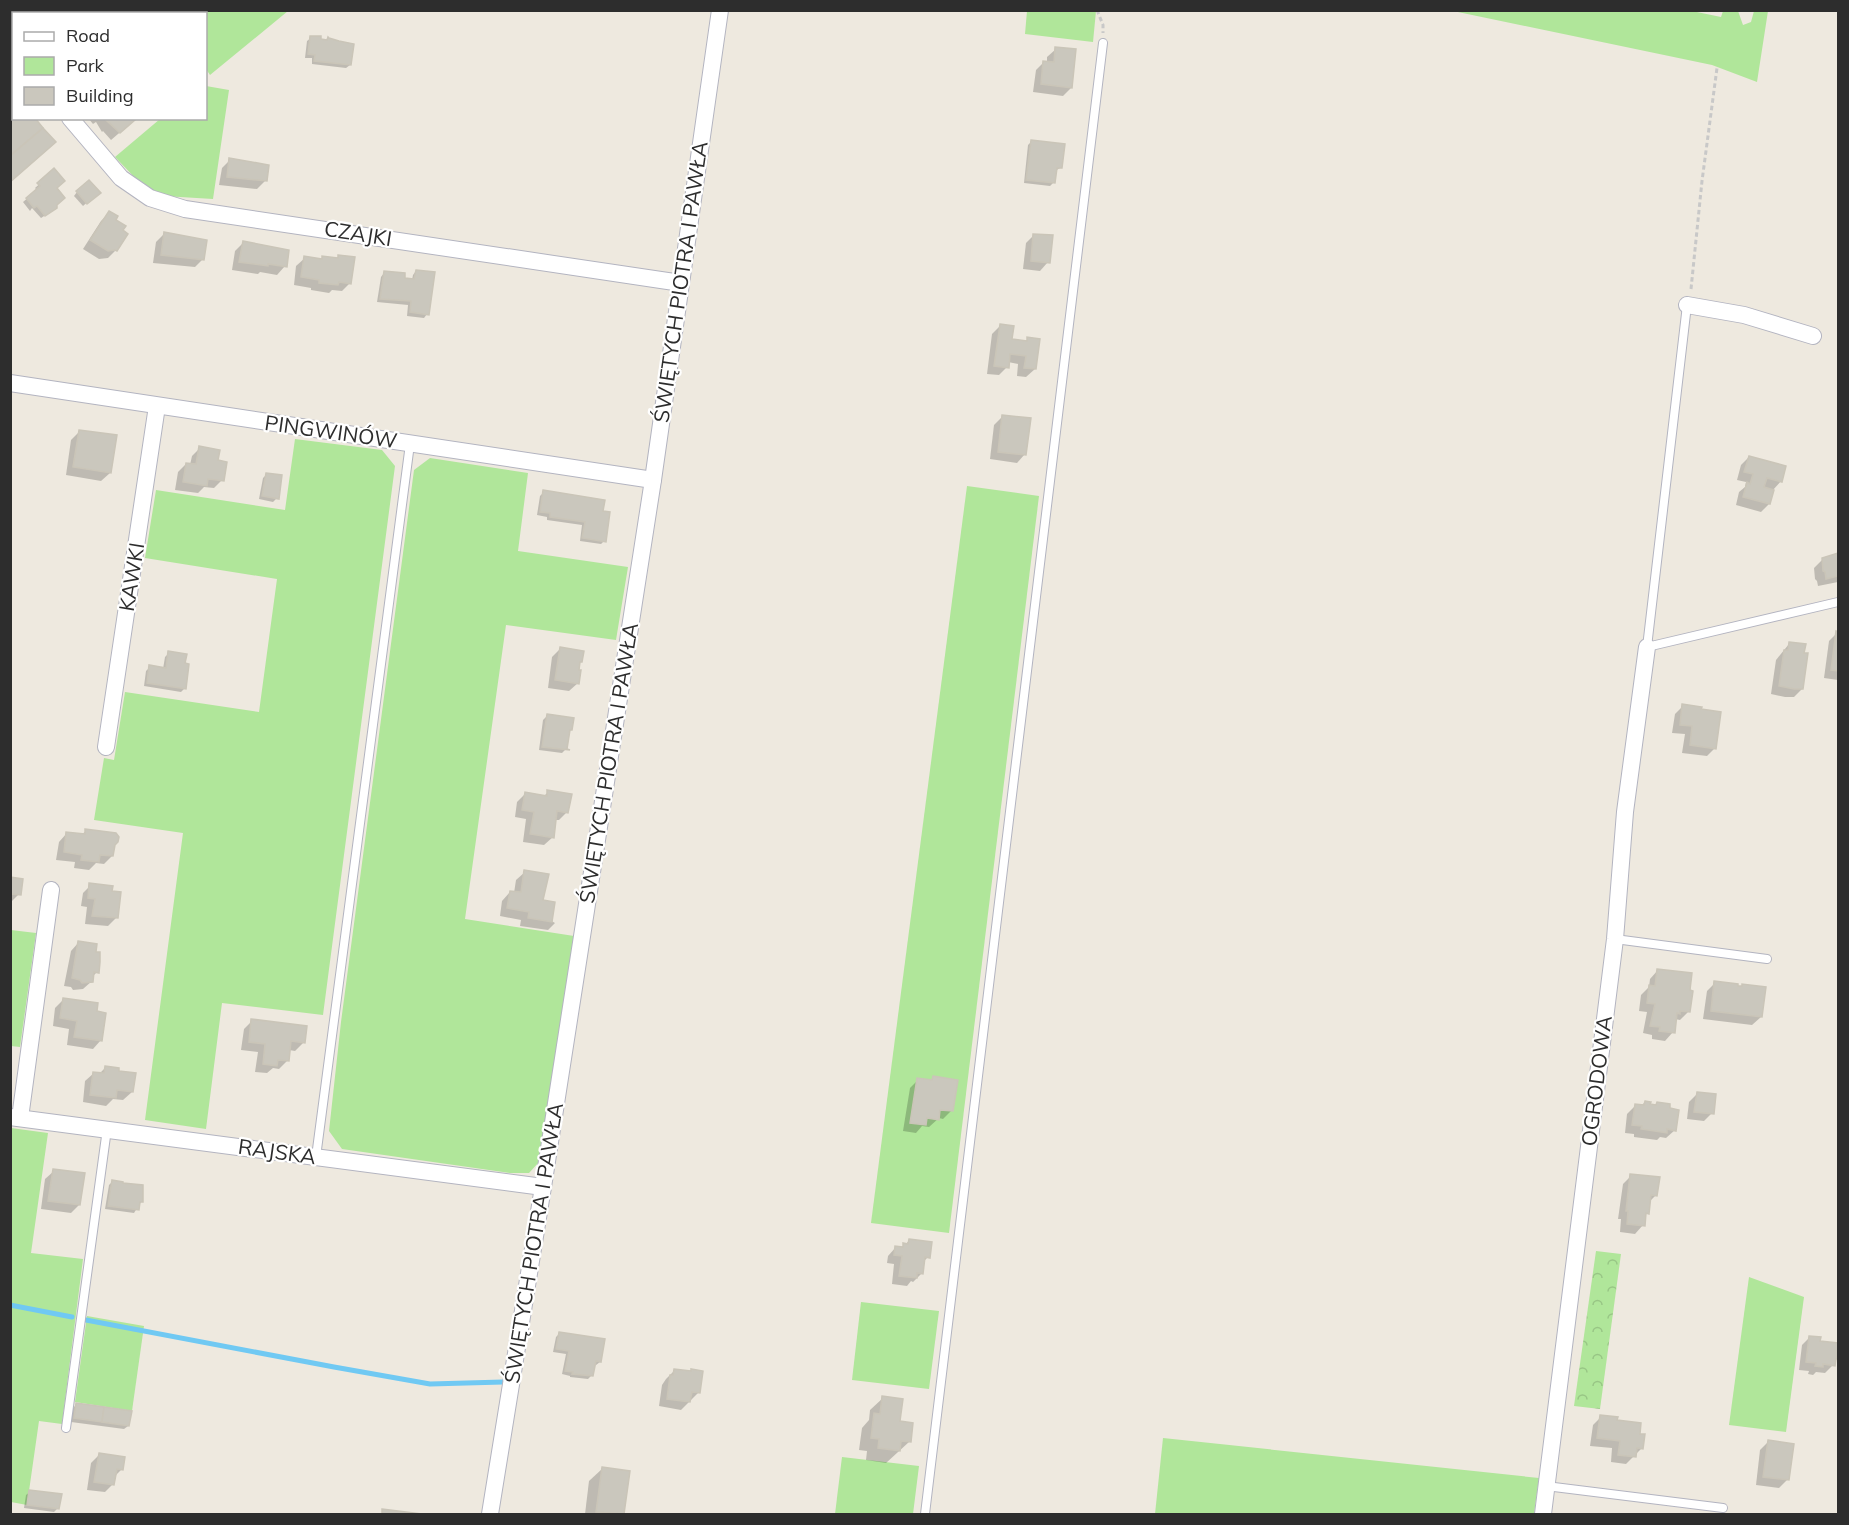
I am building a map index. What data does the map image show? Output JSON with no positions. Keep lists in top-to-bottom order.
{
  "streets": {
    "street": [
      "CZAJKI",
      "ŚWIĘTYCH PIOTRA I PAWŁA",
      "PINGWINÓW",
      "KAWKI",
      "OGRODOWA",
      "RAJSKA"
    ]
  },
  "crossings": [
    ["CZAJKI", "ŚWIĘTYCH PIOTRA I PAWŁA"],
    ["ŚWIĘTYCH PIOTRA I PAWŁA", "PINGWINÓW"],
    ["ŚWIĘTYCH PIOTRA I PAWŁA", "RAJSKA"],
    ["PINGWINÓW", "KAWKI"]
  ],
  "legend": ["Road", "Park", "Building"]
}
